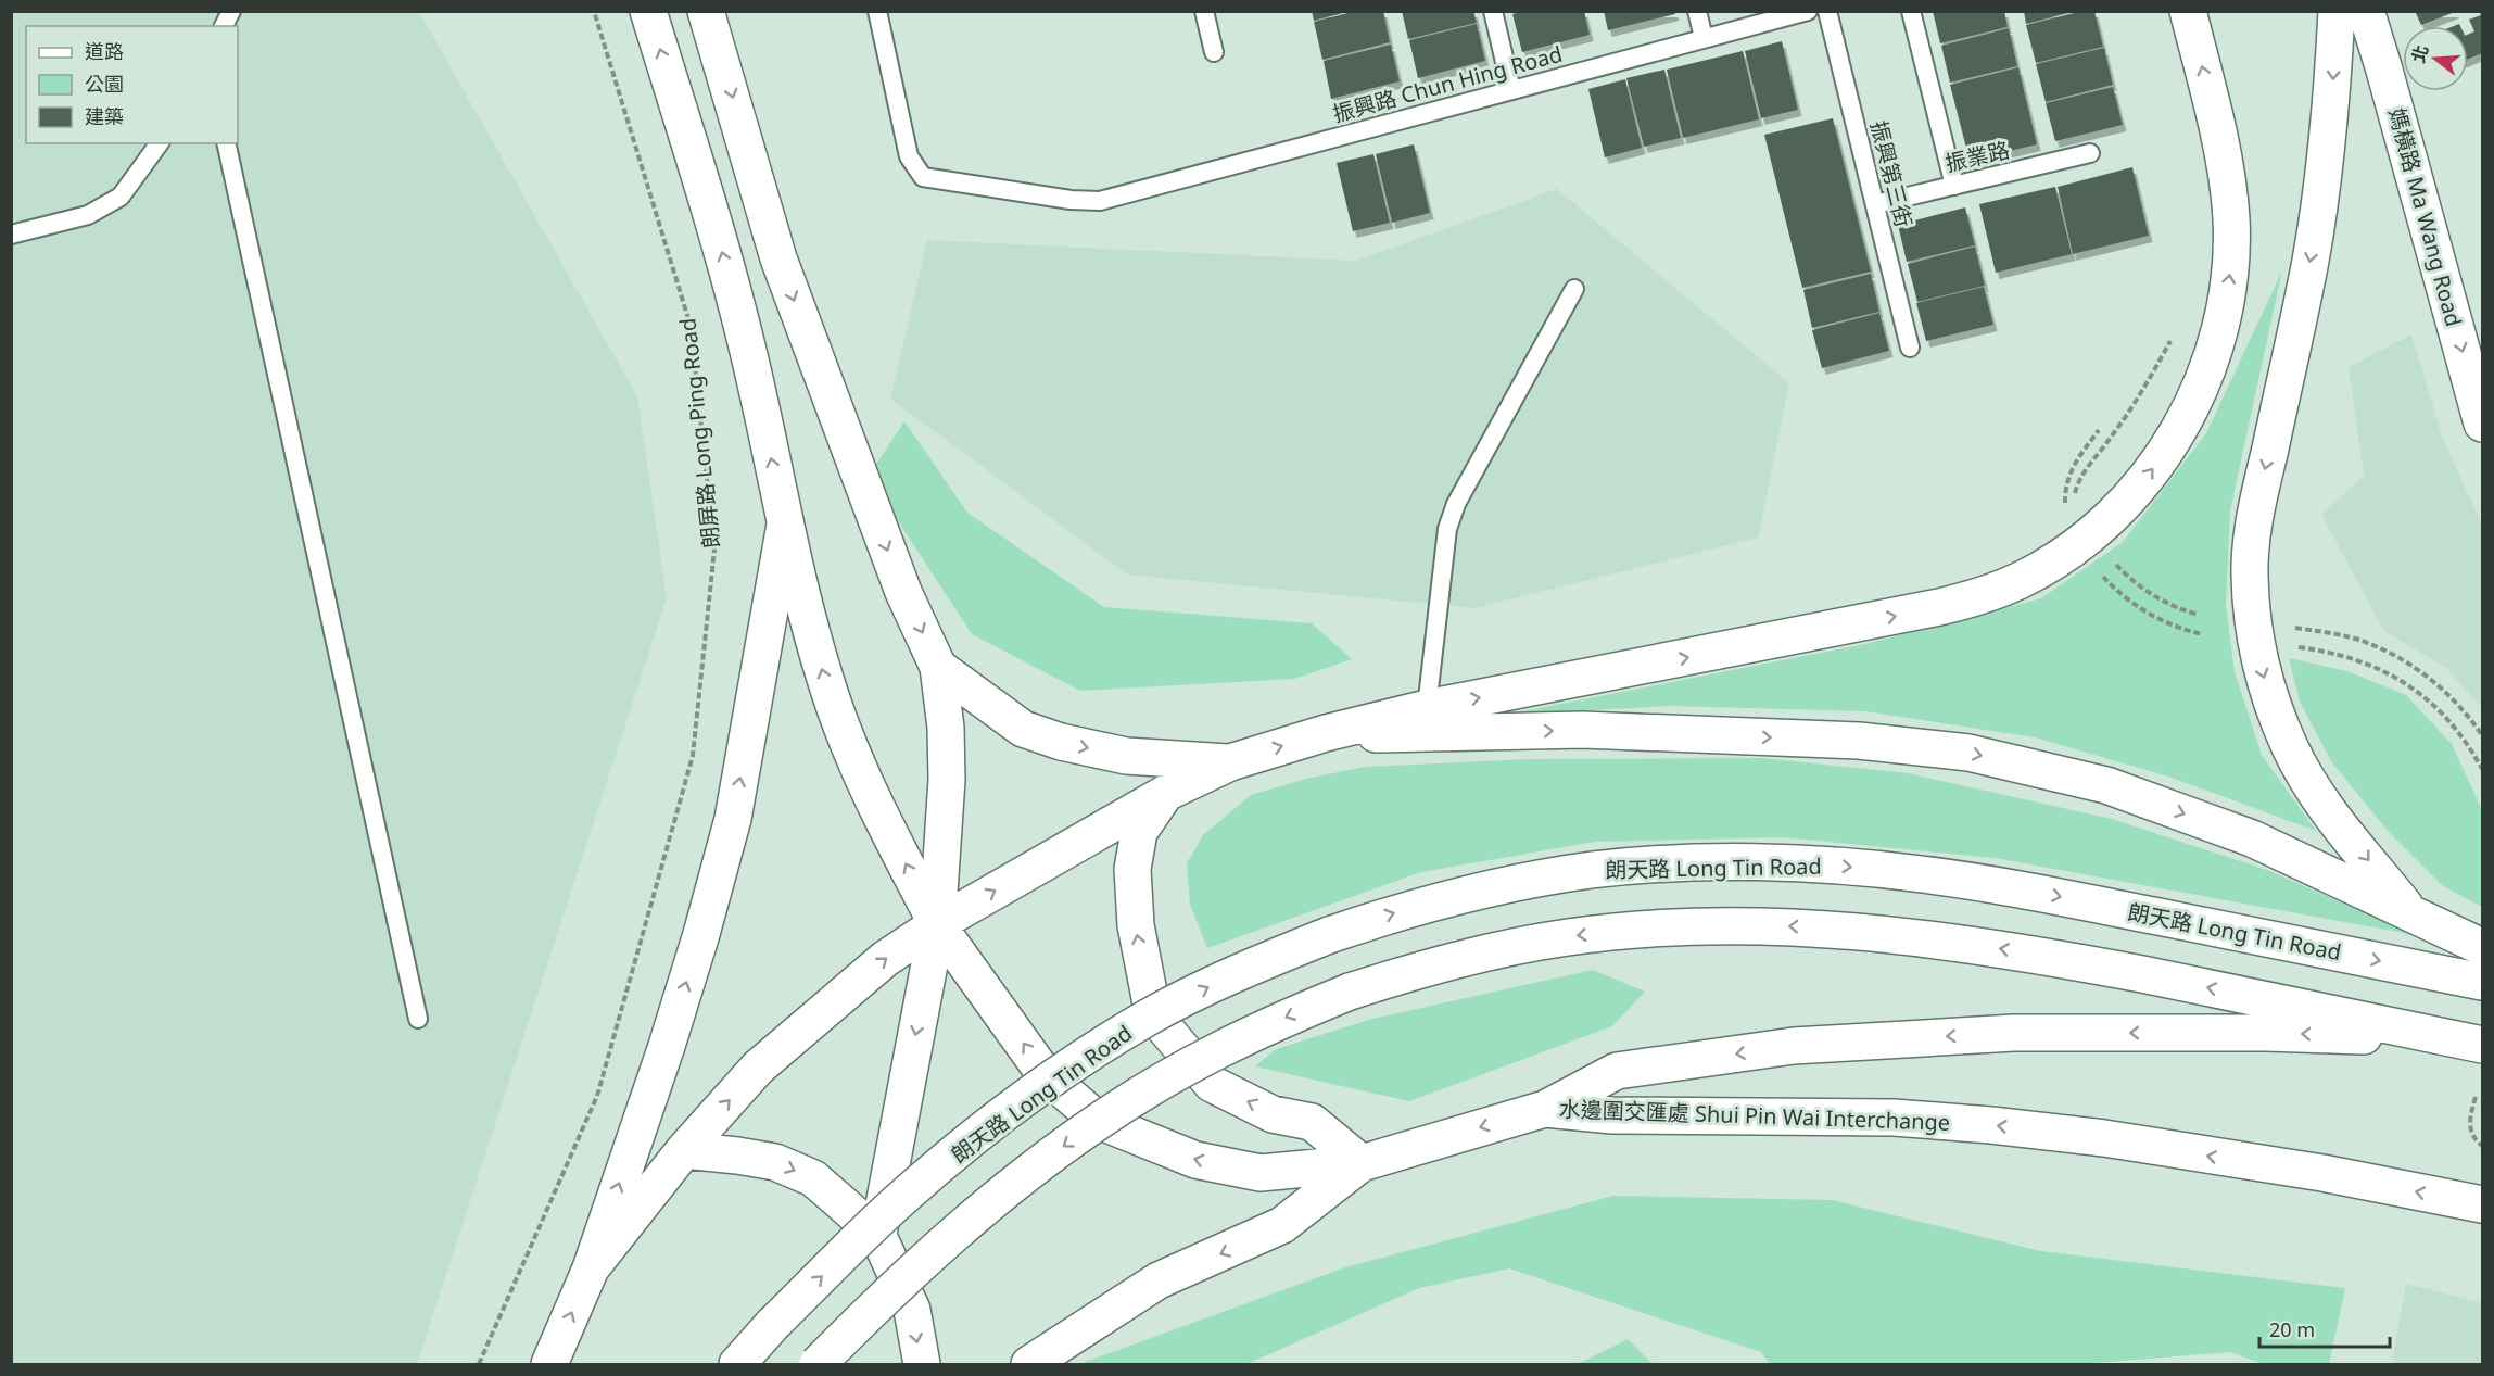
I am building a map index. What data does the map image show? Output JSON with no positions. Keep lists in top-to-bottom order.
{
  "streets": {
    "main road": ["媽橫路 Ma Wang Road", "朗天路 Long Tin Road", "水邊圍交匯處 Shui Pin Wai Interchange"],
    "lane": ["振興路 Chun Hing Road", "振業路", "振興第三街"],
    "path": ["朗屏路 Long Ping Road"]
  },
  "crossings": [
    ["振業路", "振興第三街"]
  ],
  "legend": ["道路", "公園", "建築"],
  "scale_bar": "20 m",
  "north": "left"
}
